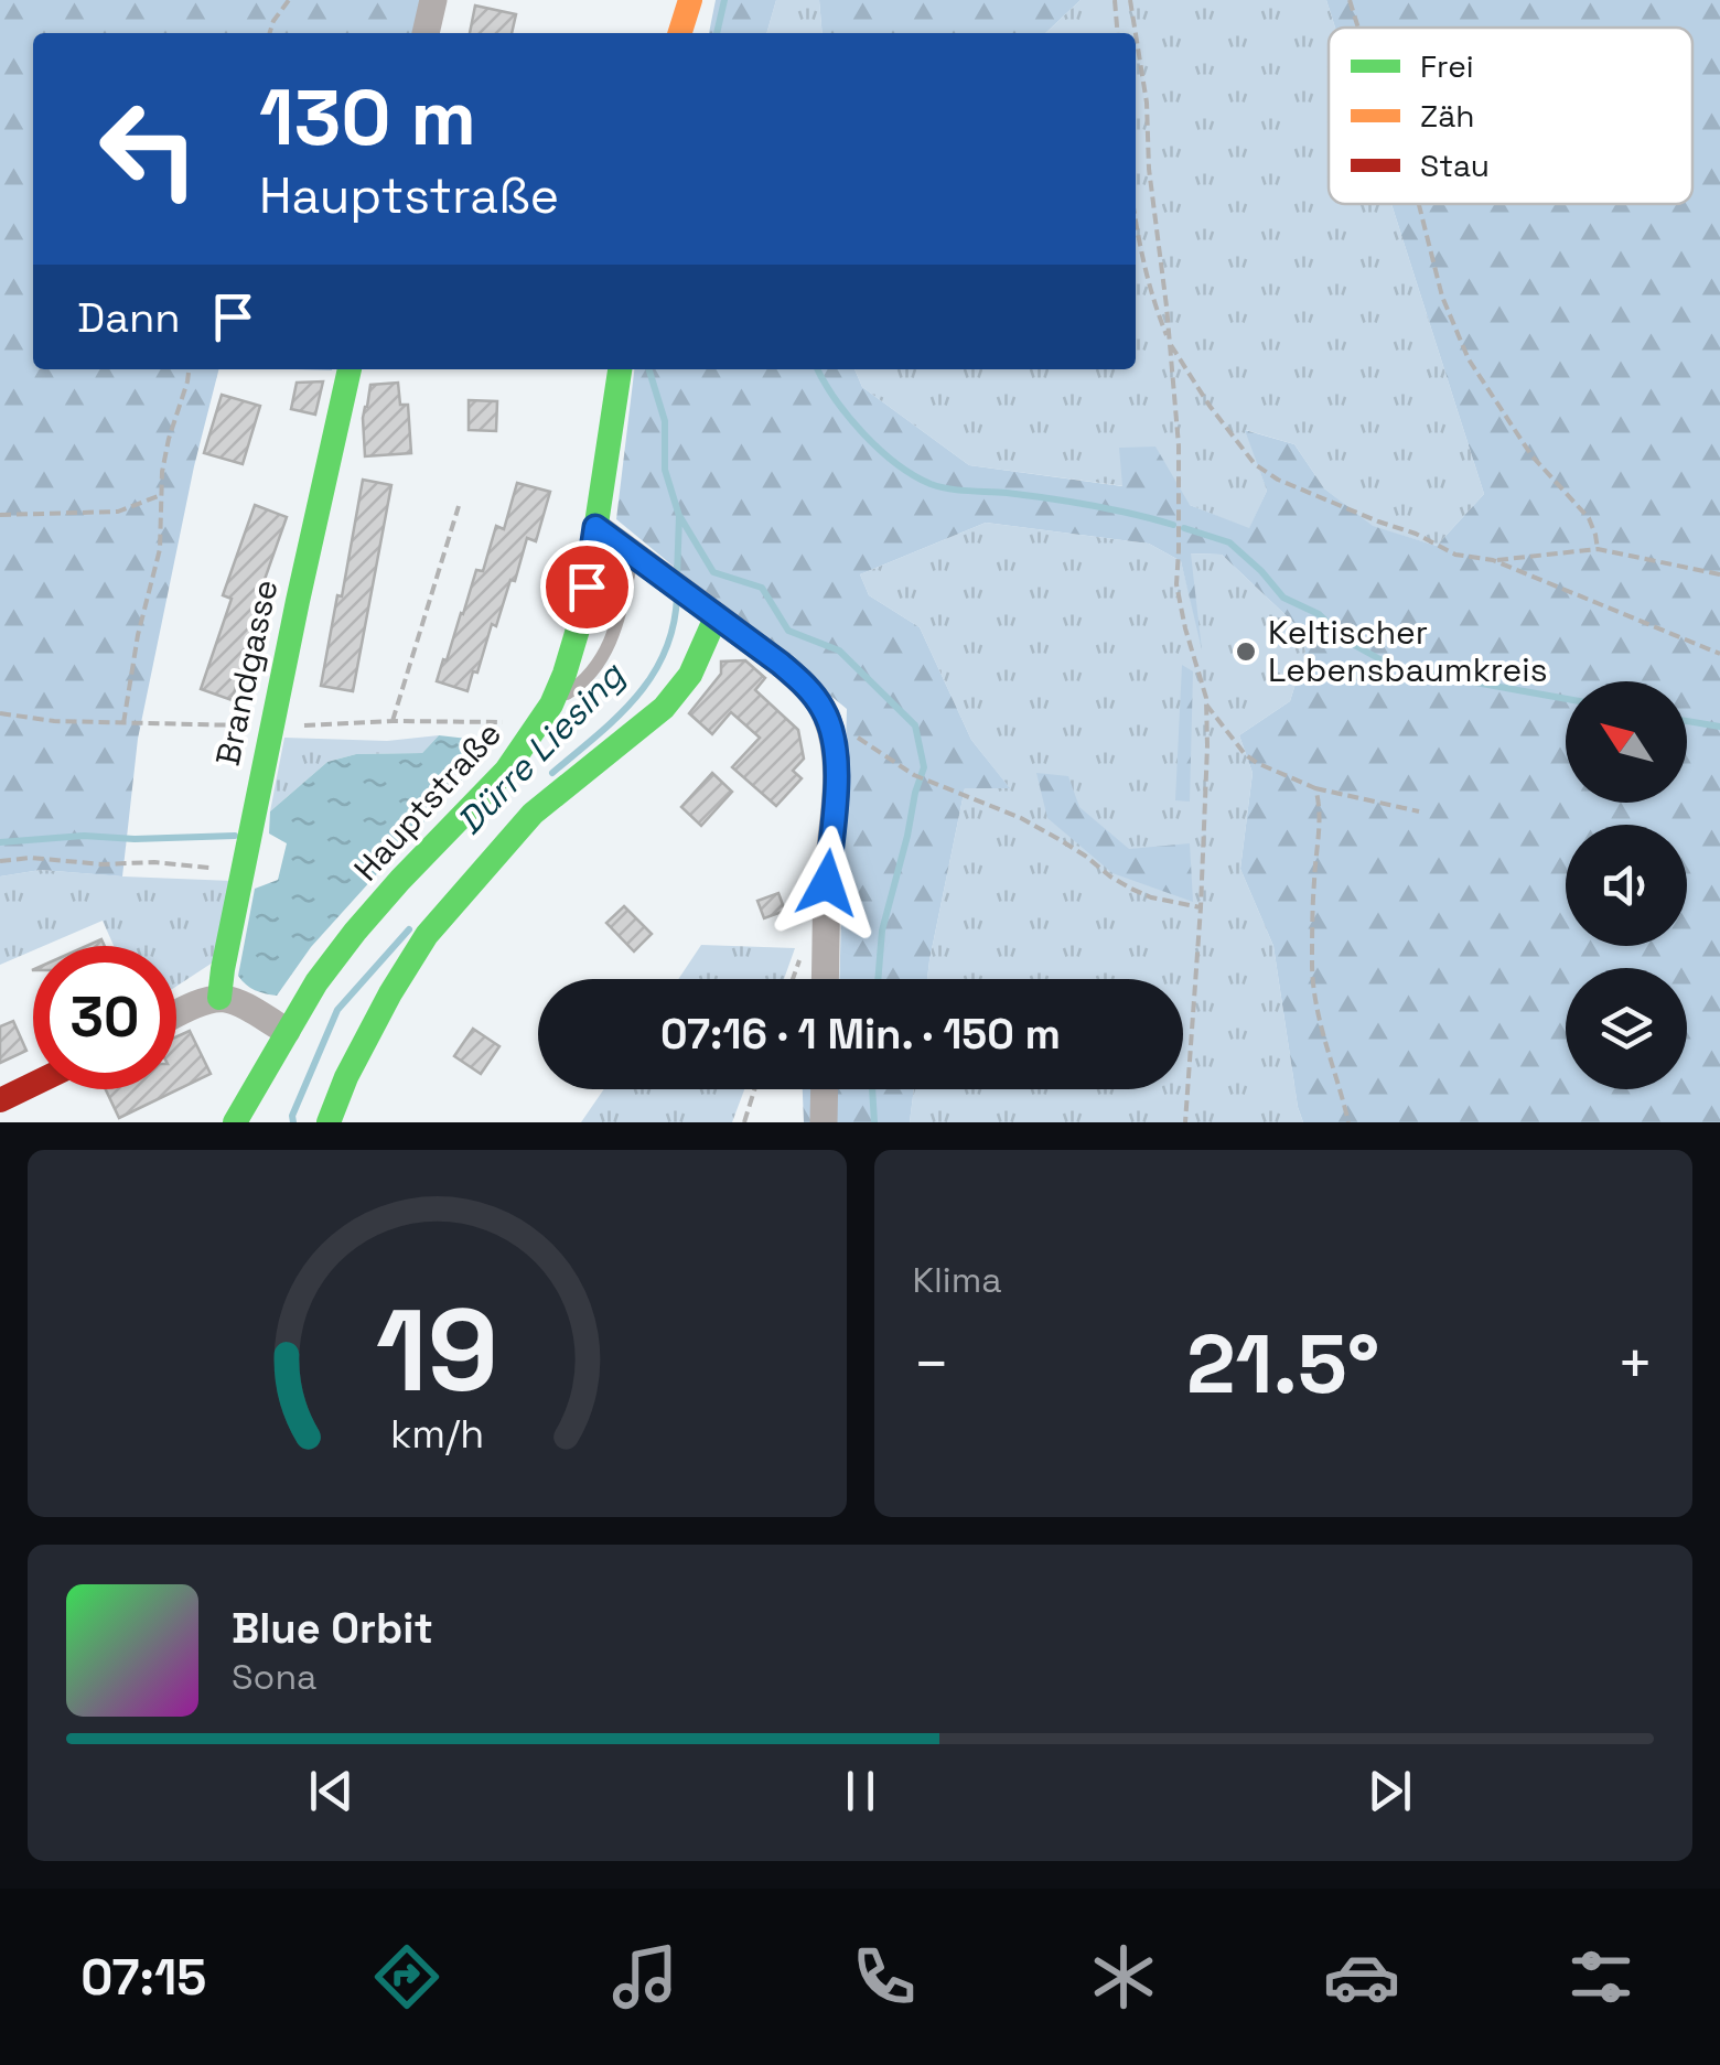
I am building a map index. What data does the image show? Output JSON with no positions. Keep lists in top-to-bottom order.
{
  "streets": {
    "street": ["Brandgasse", "Hauptstraße"]
  },
  "water": ["Dürre Liesing"],
  "places": ["Keltischer Lebensbaumkreis"],
  "legend": ["Frei", "Zäh", "Stau"],
  "north": "top left",
  "page": {
    "turn": ["130 m", "Hauptstraße"],
    "then": "Dann",
    "limit": "30",
    "trip": "07:16 · 1 Min. · 150 m",
    "tile": "Klima",
    "heat": ["−", "21.5°", "+"],
    "song": ["Blue Orbit", "Sona"],
    "tabs": "07:15",
    "gauge": ["19", "km/h"]
  }
}
